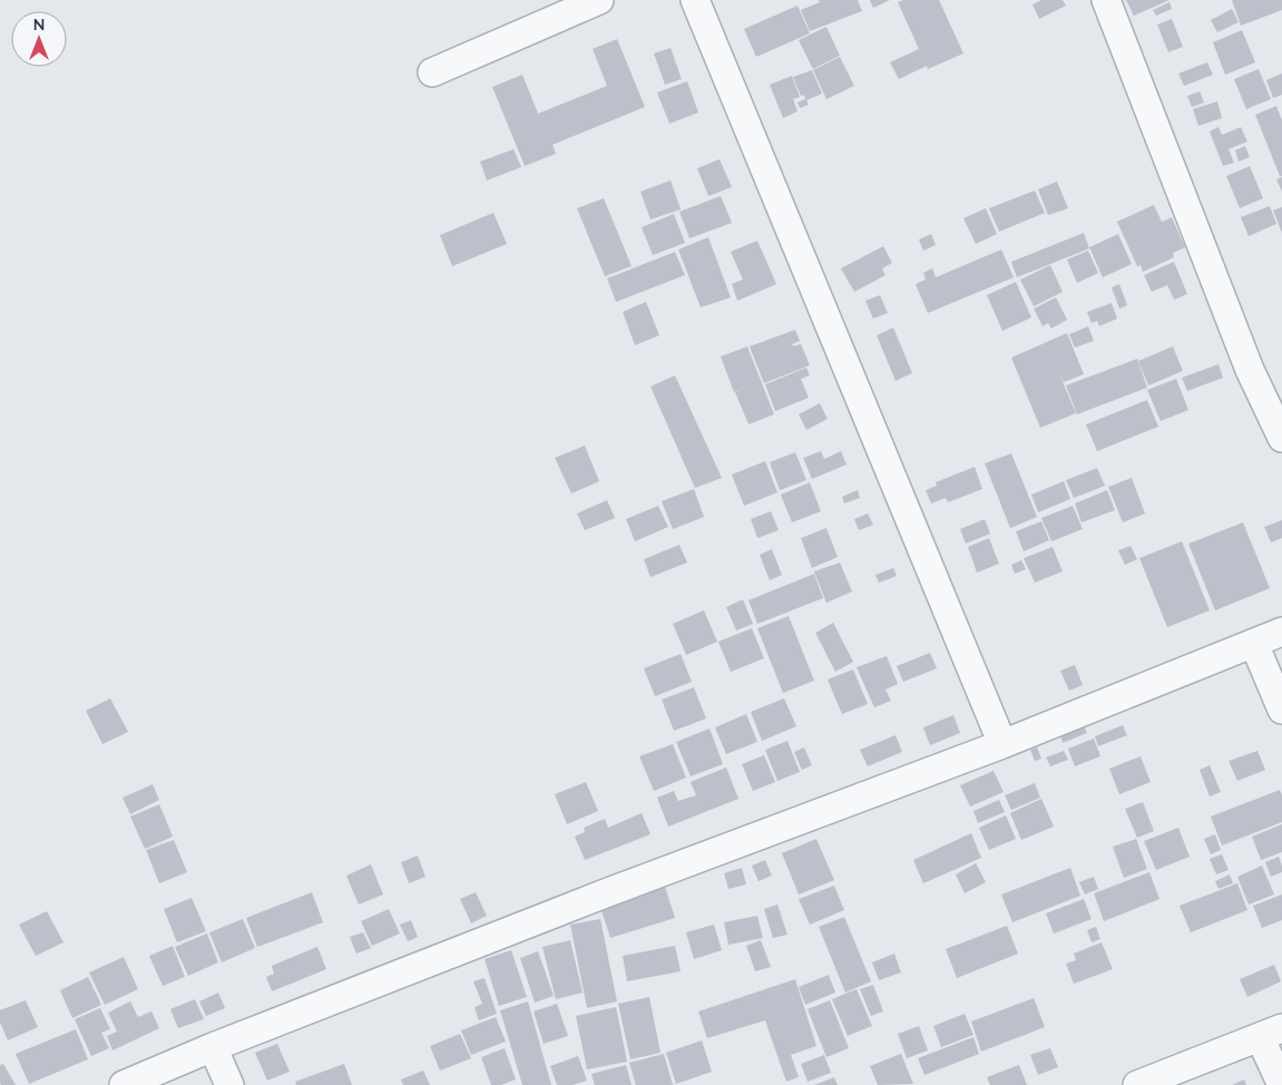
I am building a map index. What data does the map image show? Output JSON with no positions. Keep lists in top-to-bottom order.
{
  "north": "top"
}
